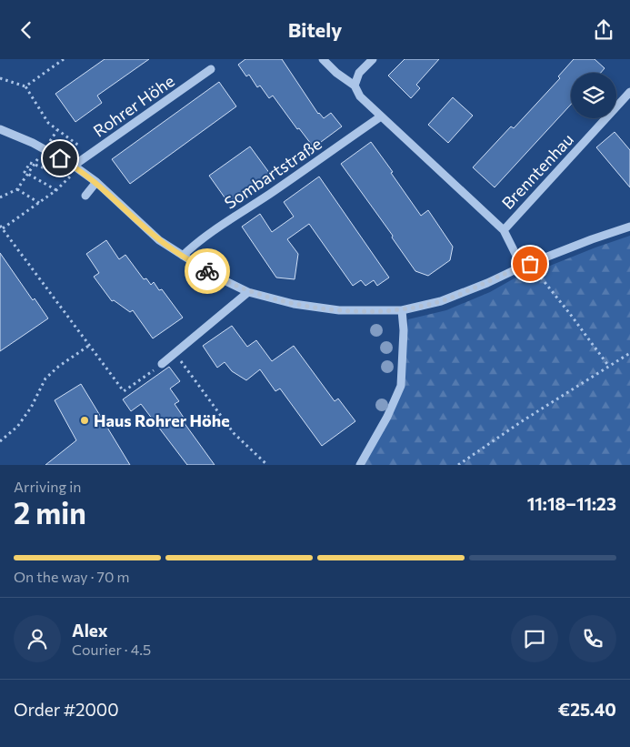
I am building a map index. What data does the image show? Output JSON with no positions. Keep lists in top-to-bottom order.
{
  "streets": {
    "street": ["Rohrer Höhe", "Brenntenhau", "Sombartstraße"]
  },
  "places": ["Haus Rohrer Höhe"],
  "page": {
    "header": "Bitely",
    "heading": ["2 min", "Arriving in", "11:18–11:23"],
    "panel": [
      "Alex",
      "Courier · 4.5",
      "Order #2000",
      "€25.40"
    ],
    "bar": "On the way · 70 m"
  }
}
